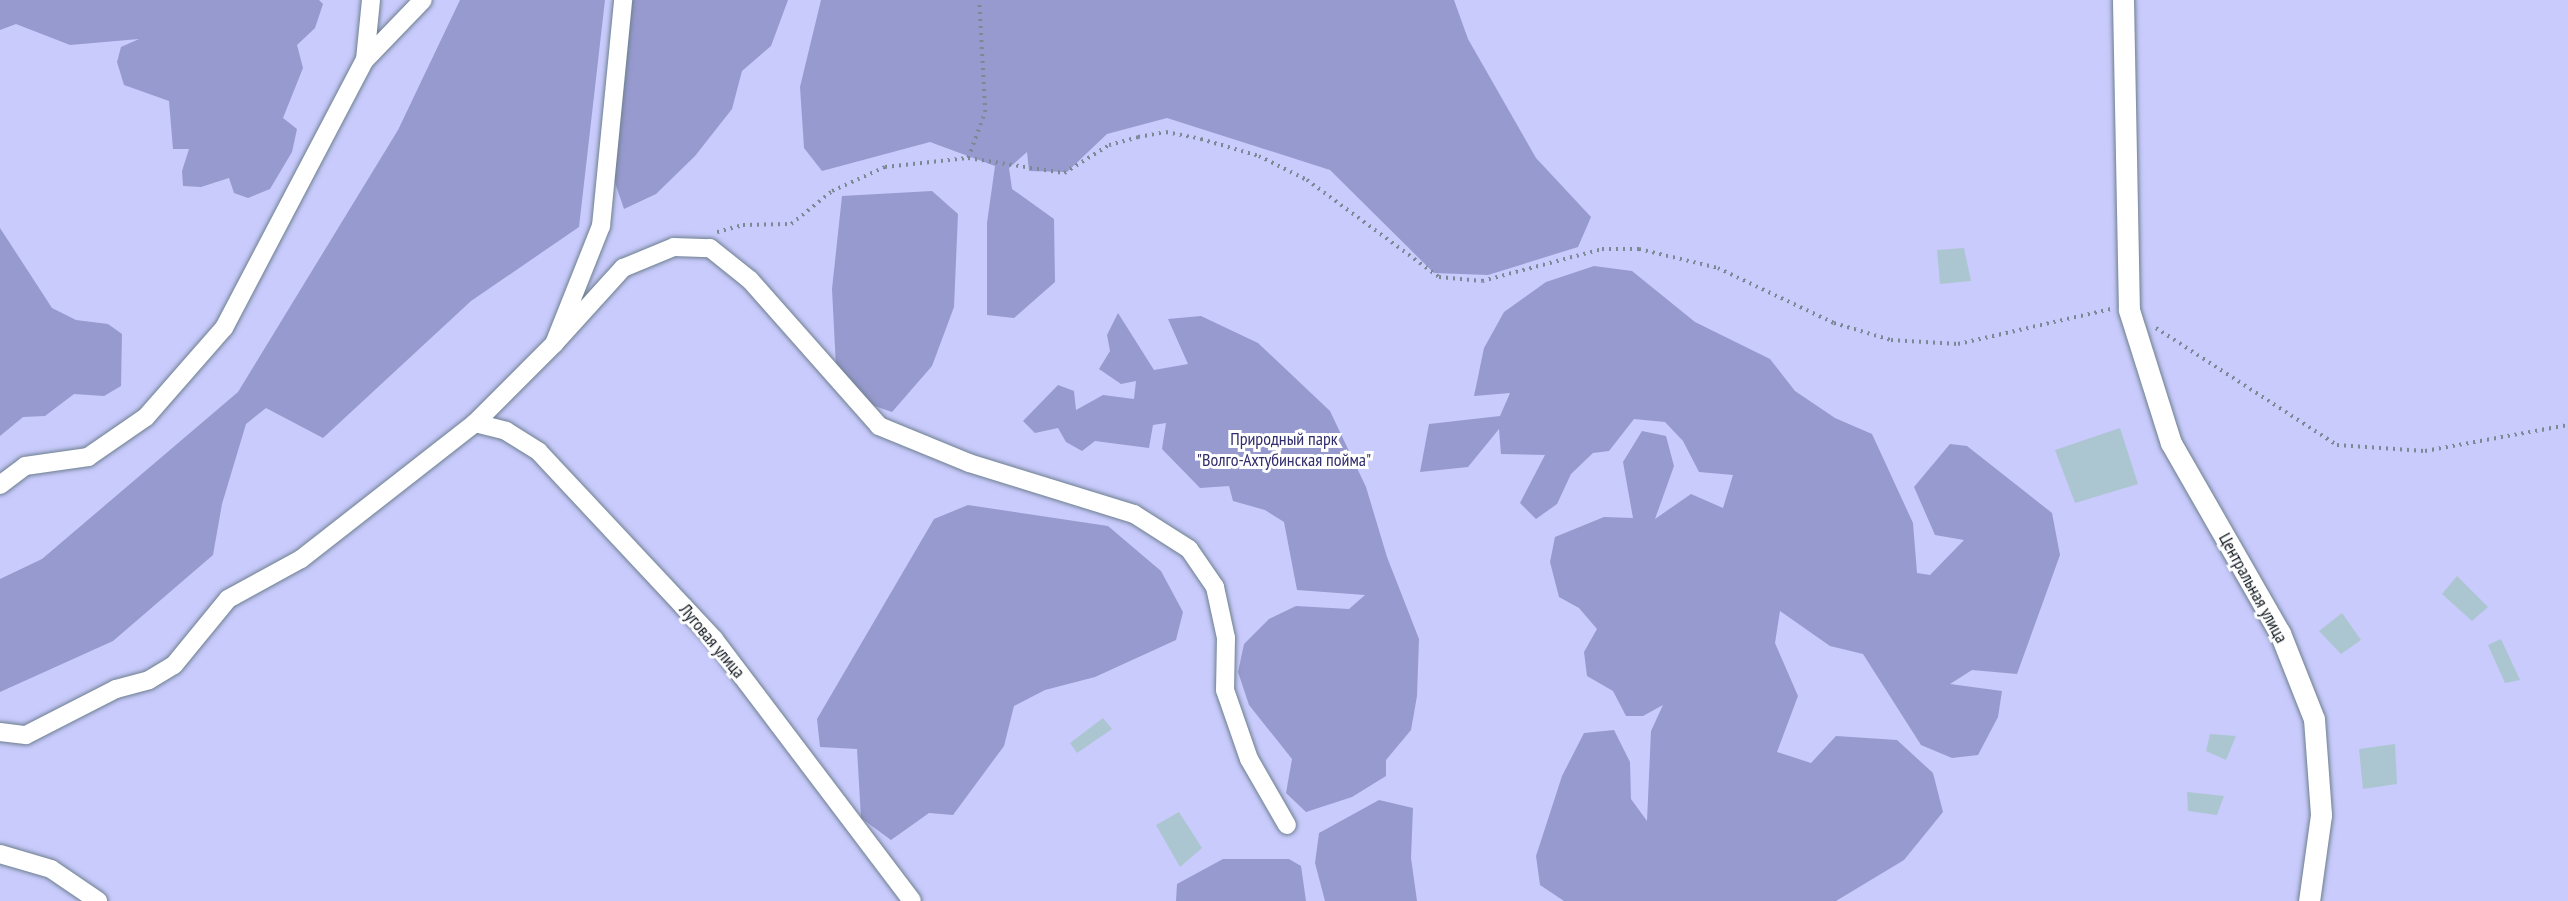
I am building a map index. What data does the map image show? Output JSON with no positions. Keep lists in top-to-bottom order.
{
  "streets": {
    "street": ["Центральная улица", "Луговая улица"]
  },
  "parks": ["Природный парк \"Волго-Ахтубинская пойма\""]
}
